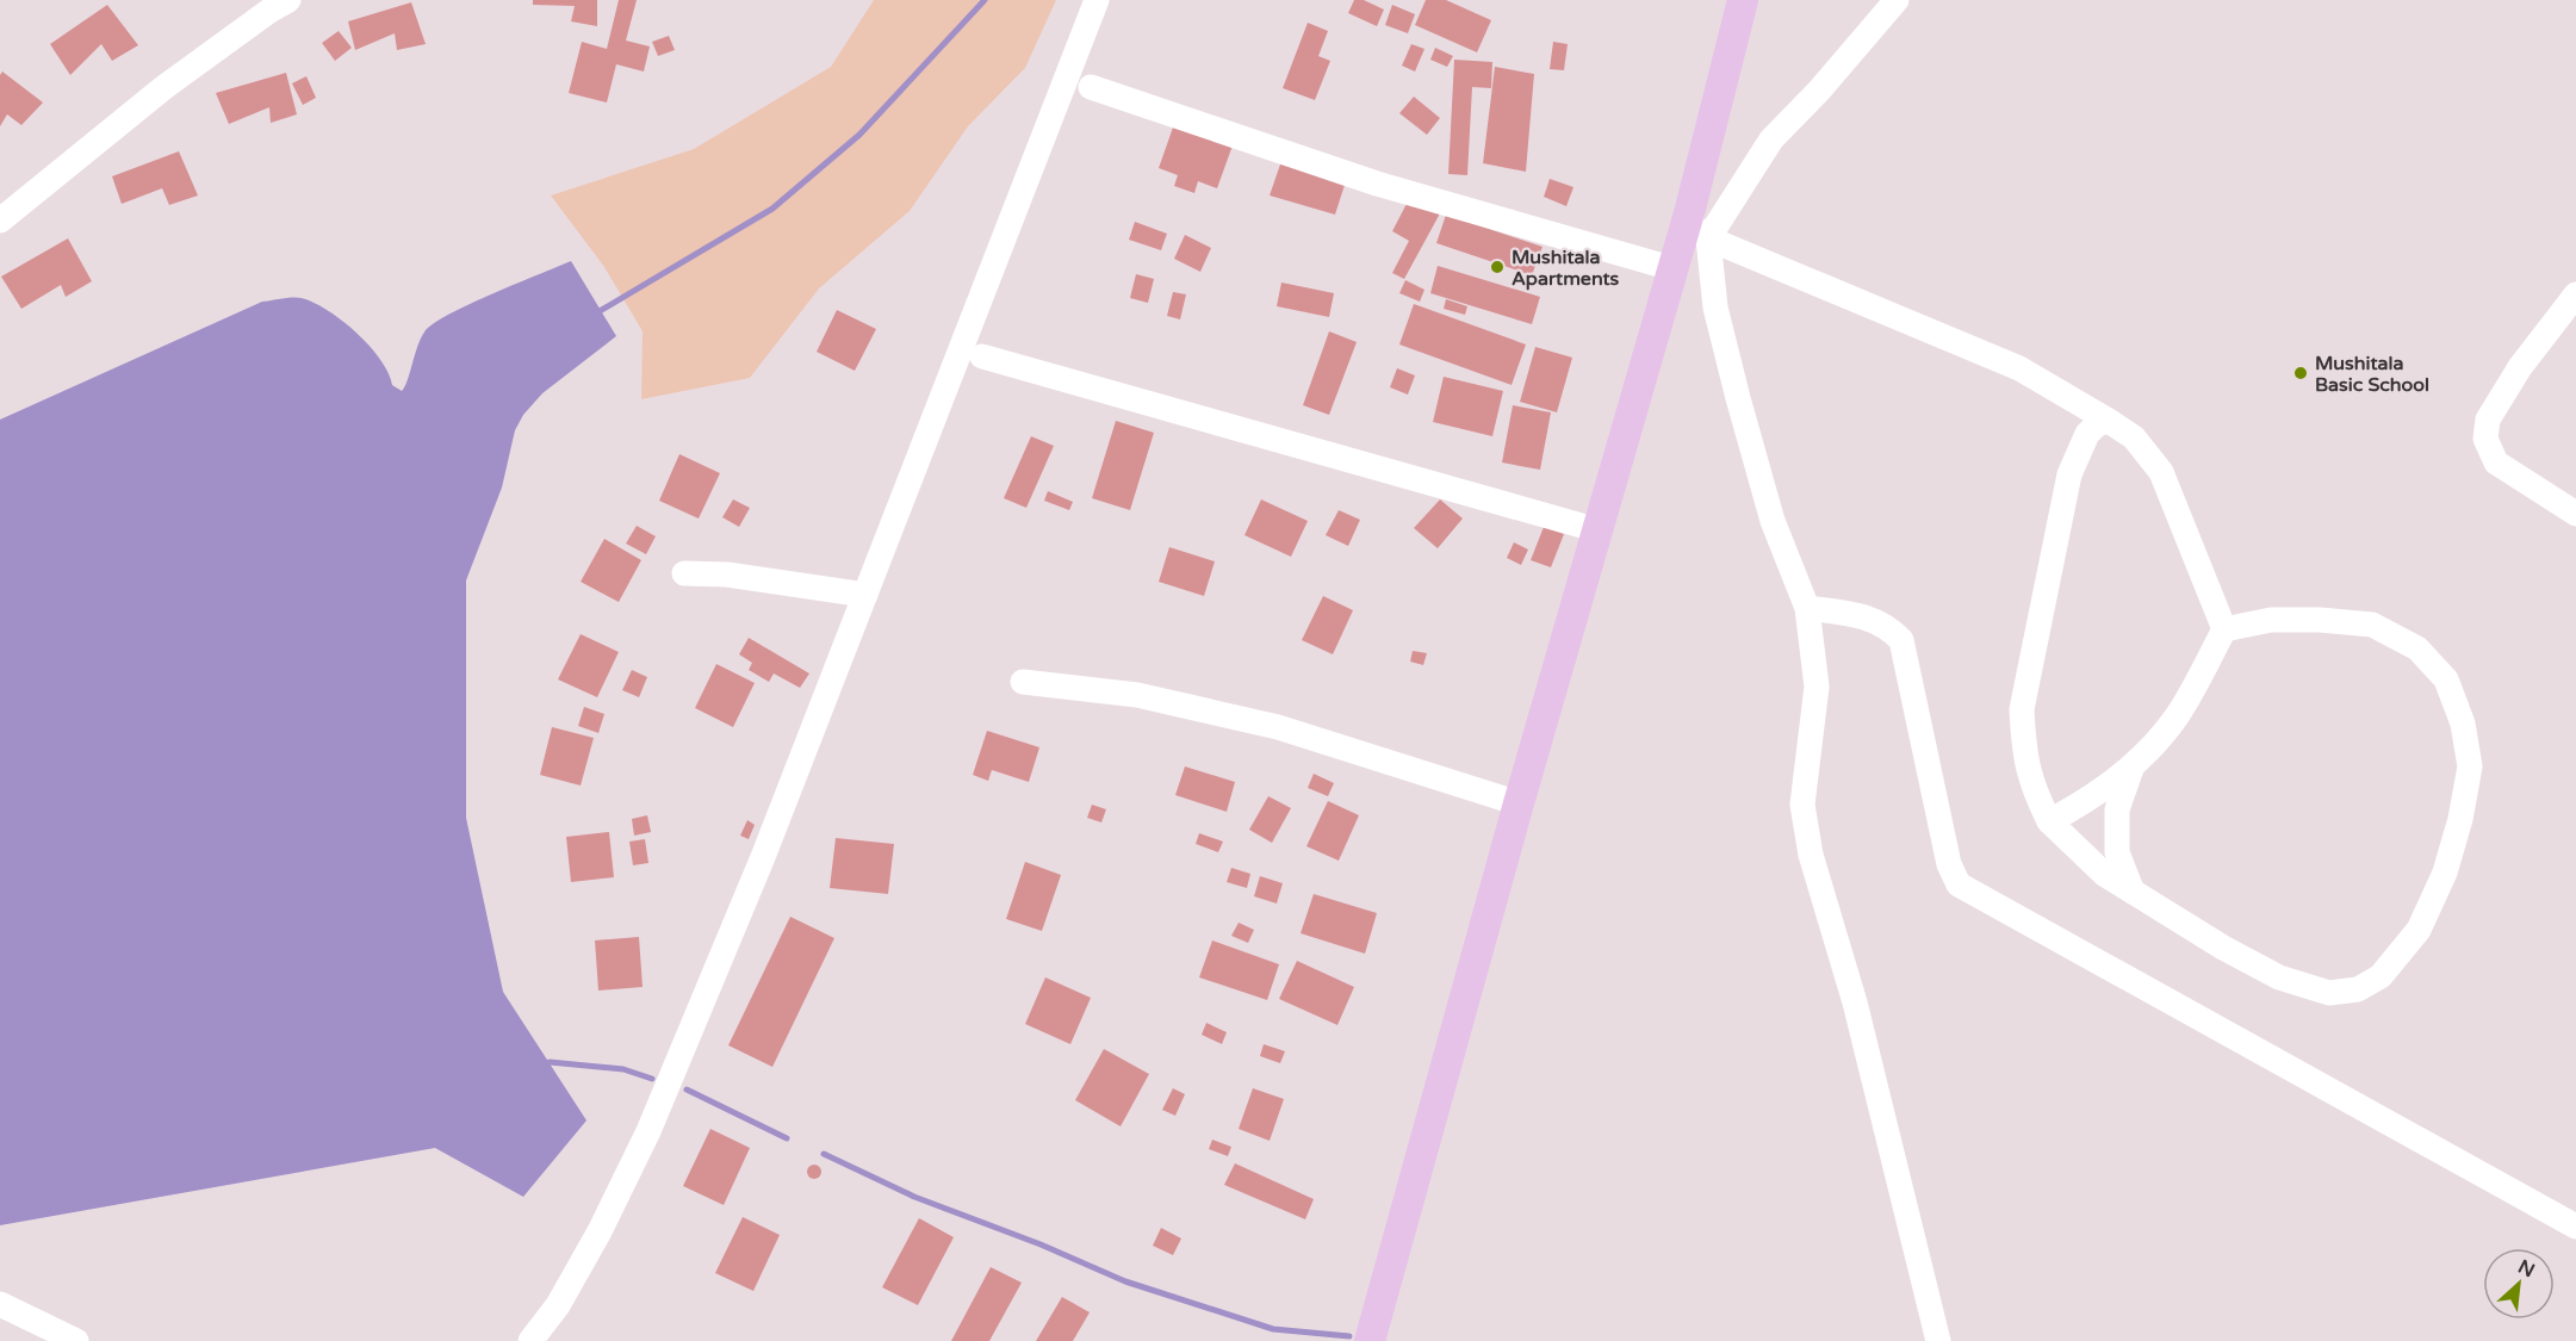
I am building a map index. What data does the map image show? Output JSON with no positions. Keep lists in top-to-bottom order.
{
  "places": ["Mushitala Apartments", "Mushitala Basic School"],
  "north": "top right"
}
